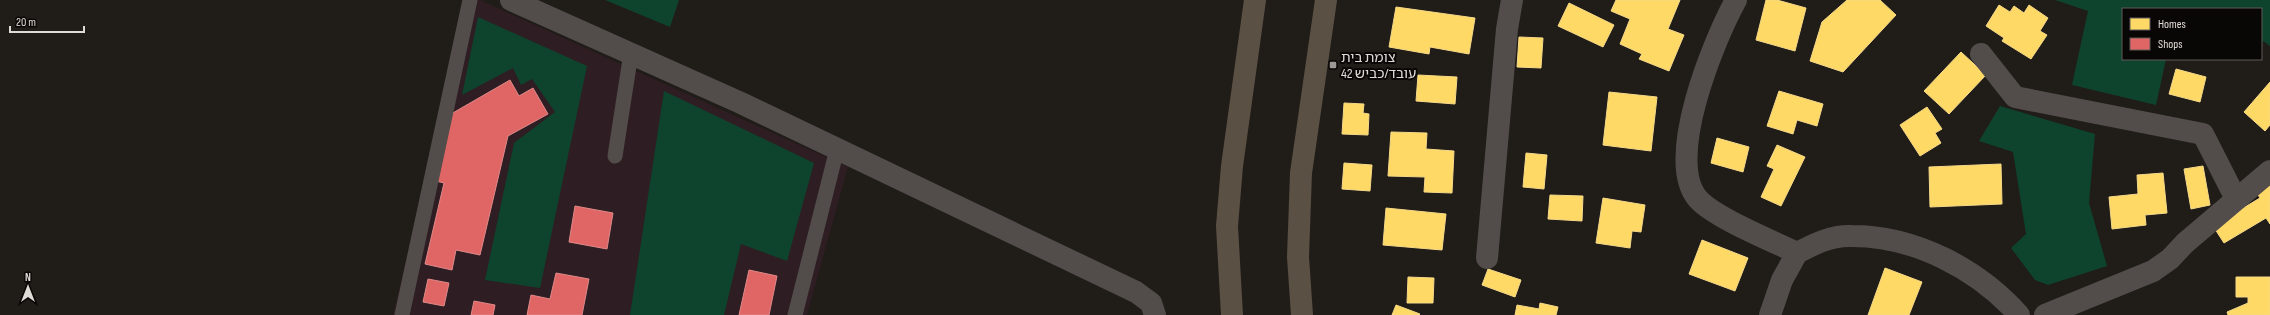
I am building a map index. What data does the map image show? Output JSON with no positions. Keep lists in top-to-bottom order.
{
  "places": {
    "transit": ["צומת בית עובד/כביש 42"]
  },
  "legend": ["Homes", "Shops"],
  "scale_bar": "20 m",
  "north": "top"
}
